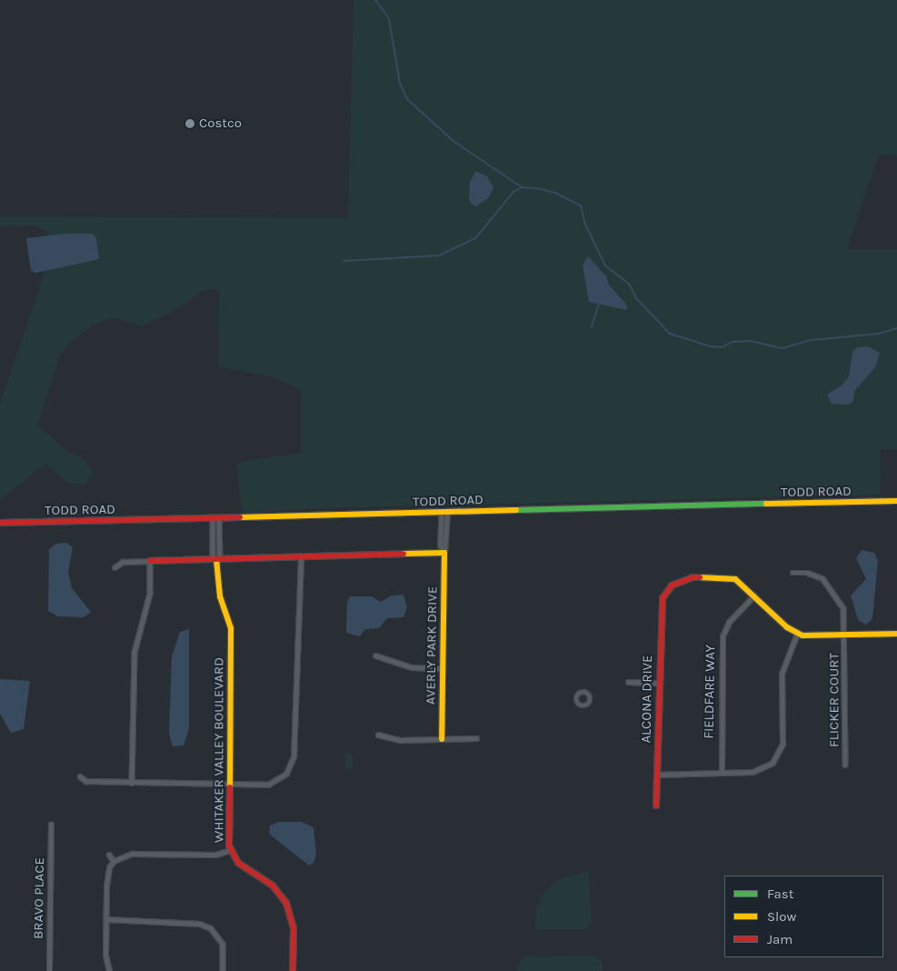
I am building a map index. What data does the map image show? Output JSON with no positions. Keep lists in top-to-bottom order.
{
  "streets": {
    "street": [
      "TODD ROAD",
      "AVERLY PARK DRIVE",
      "FIELDFARE WAY",
      "ALCONA DRIVE",
      "FLICKER COURT",
      "WHITAKER VALLEY BOULEVARD",
      "BRAVO PLACE"
    ]
  },
  "crossings": [
    ["TODD ROAD", "AVERLY PARK DRIVE"],
    ["TODD ROAD", "WHITAKER VALLEY BOULEVARD"],
    ["FIELDFARE WAY", "ALCONA DRIVE"]
  ],
  "places": ["Costco"],
  "legend": ["Fast", "Slow", "Jam"]
}
